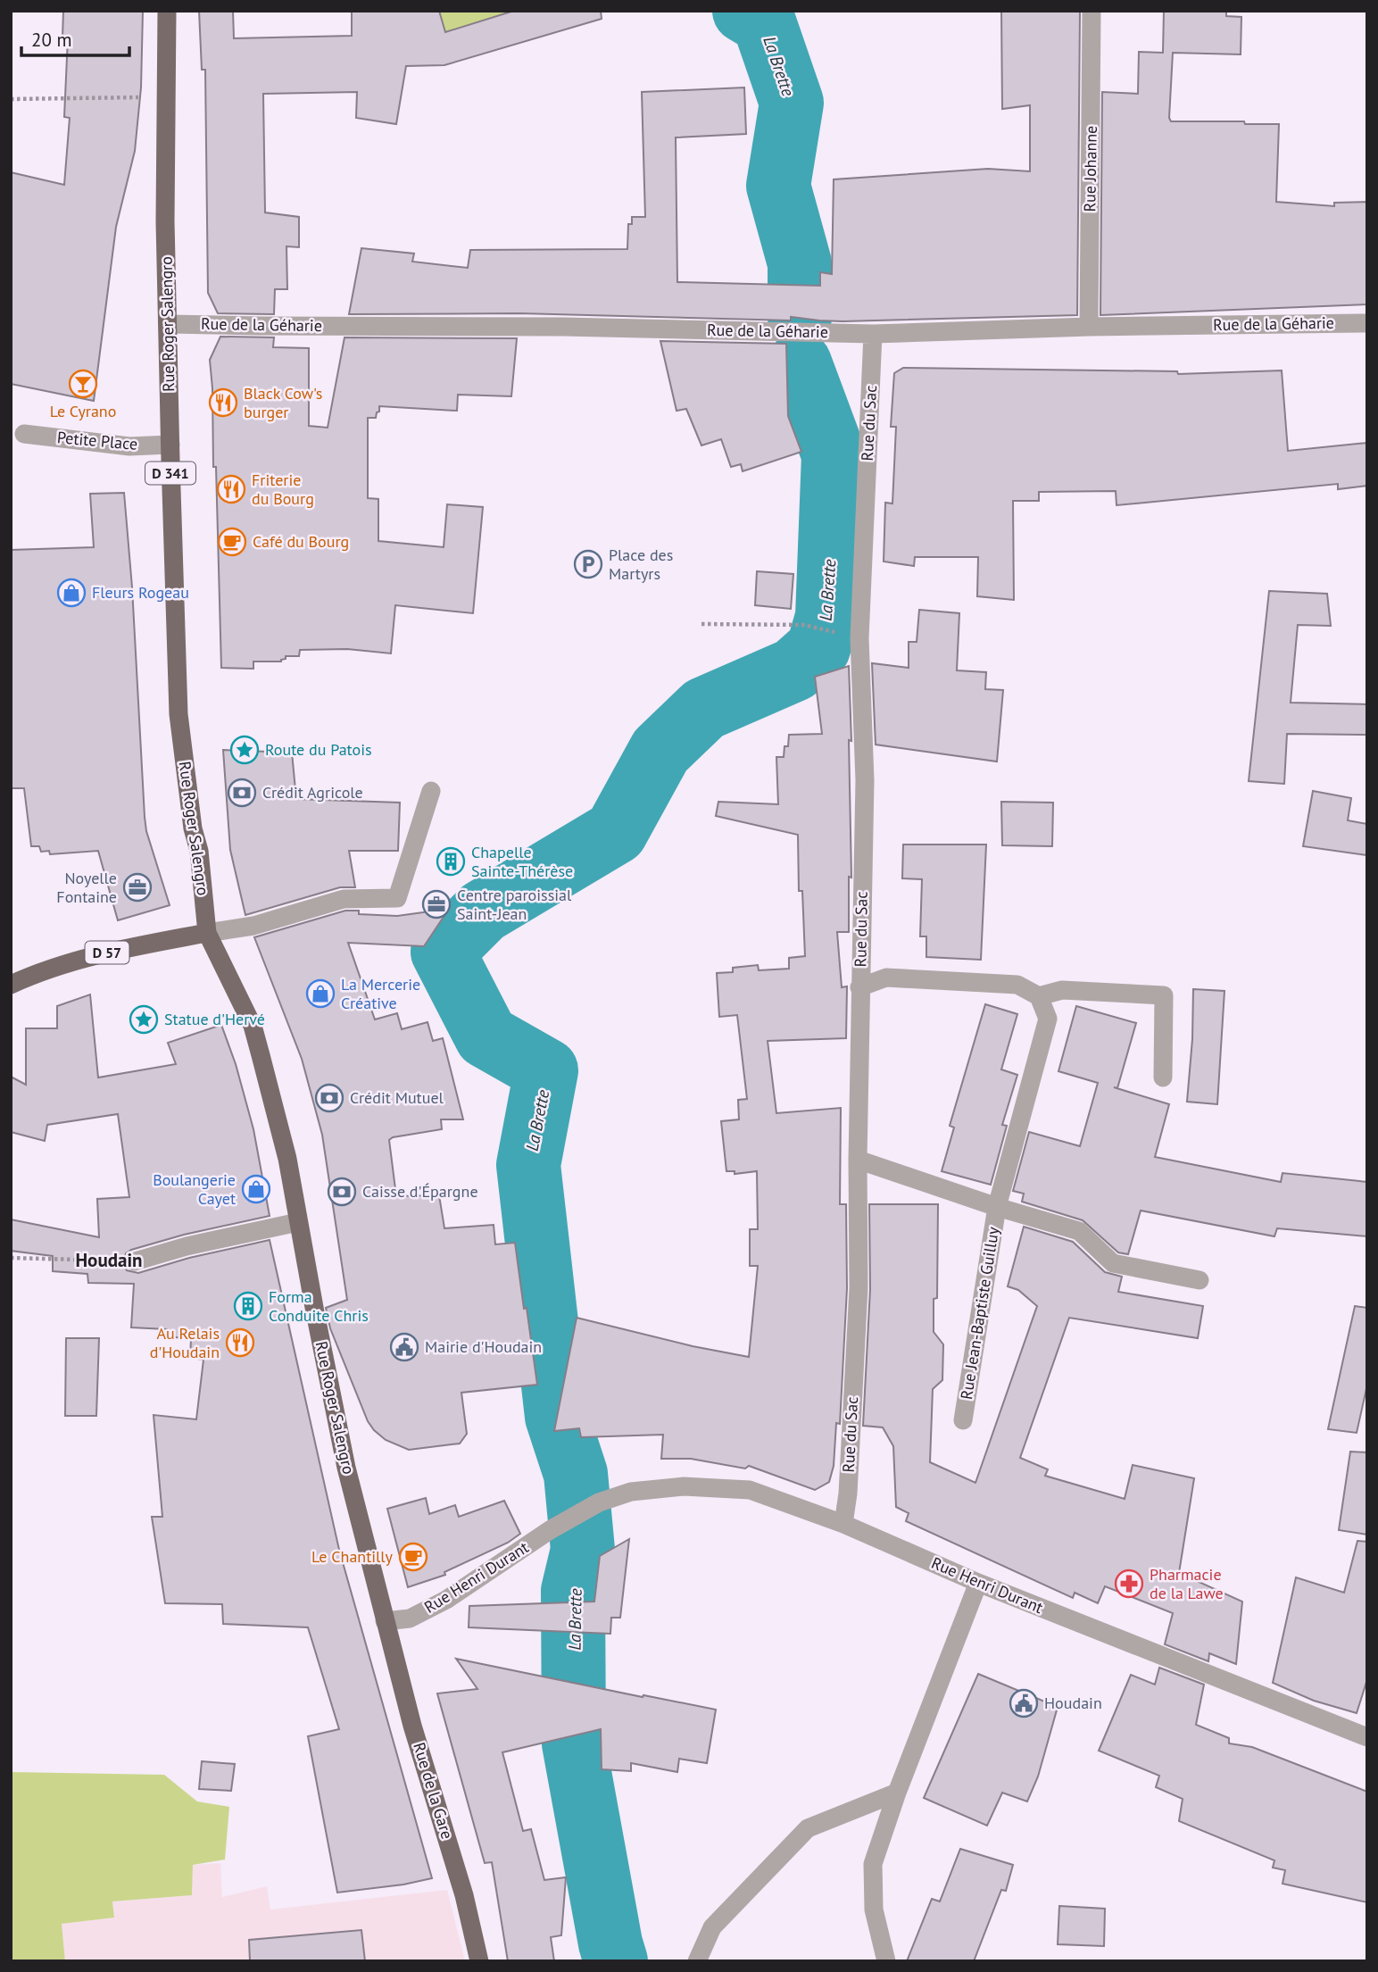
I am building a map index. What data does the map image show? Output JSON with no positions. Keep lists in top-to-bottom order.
{
  "streets": {
    "main road": [
      "Rue Roger Salengro",
      "D 341",
      "D 57",
      "Rue de la Gare"
    ],
    "street": [
      "Rue Johanne",
      "Rue de la Géharie",
      "Rue du Sac",
      "Petite Place",
      "Rue Jean-Baptiste Guilluy",
      "Rue Henri Durant"
    ]
  },
  "crossings": [
    ["Rue Johanne", "Rue de la Géharie"],
    ["Rue Roger Salengro", "Rue de la Géharie"],
    ["Rue Roger Salengro", "Petite Place"],
    ["Rue Roger Salengro", "D 57"],
    ["Rue Roger Salengro", "Rue Henri Durant"],
    ["Rue Roger Salengro", "Rue de la Gare"],
    ["Rue de la Géharie", "Rue du Sac"],
    ["Rue du Sac", "Rue Jean-Baptiste Guilluy"],
    ["Rue du Sac", "Rue Henri Durant"],
    ["Rue Henri Durant", "Rue de la Gare"]
  ],
  "districts": ["Houdain"],
  "water": ["La Brette"],
  "places": {
    "bar": ["Le Cyrano"],
    "restaurant": ["Black Cow's burger", "Friterie du Bourg", "Au Relais d'Houdain"],
    "cafe": ["Café du Bourg", "Le Chantilly"],
    "parking": ["Place des Martyrs"],
    "shop": ["Fleurs Rogeau", "La Mercerie Créative", "Boulangerie Cayet"],
    "place": ["Route du Patois", "Statue d'Hervé"],
    "bank": ["Crédit Agricole", "Crédit Mutuel", "Caisse d'Épargne"],
    "building": ["Chapelle Sainte-Thérèse", "Forma Conduite Chris"],
    "office": ["Noyelle Fontaine", "Centre paroissial Saint-Jean"],
    "public building": ["Mairie d'Houdain", "Houdain"],
    "pharmacy": ["Pharmacie de la Lawe"]
  },
  "scale_bar": "20 m"
}
